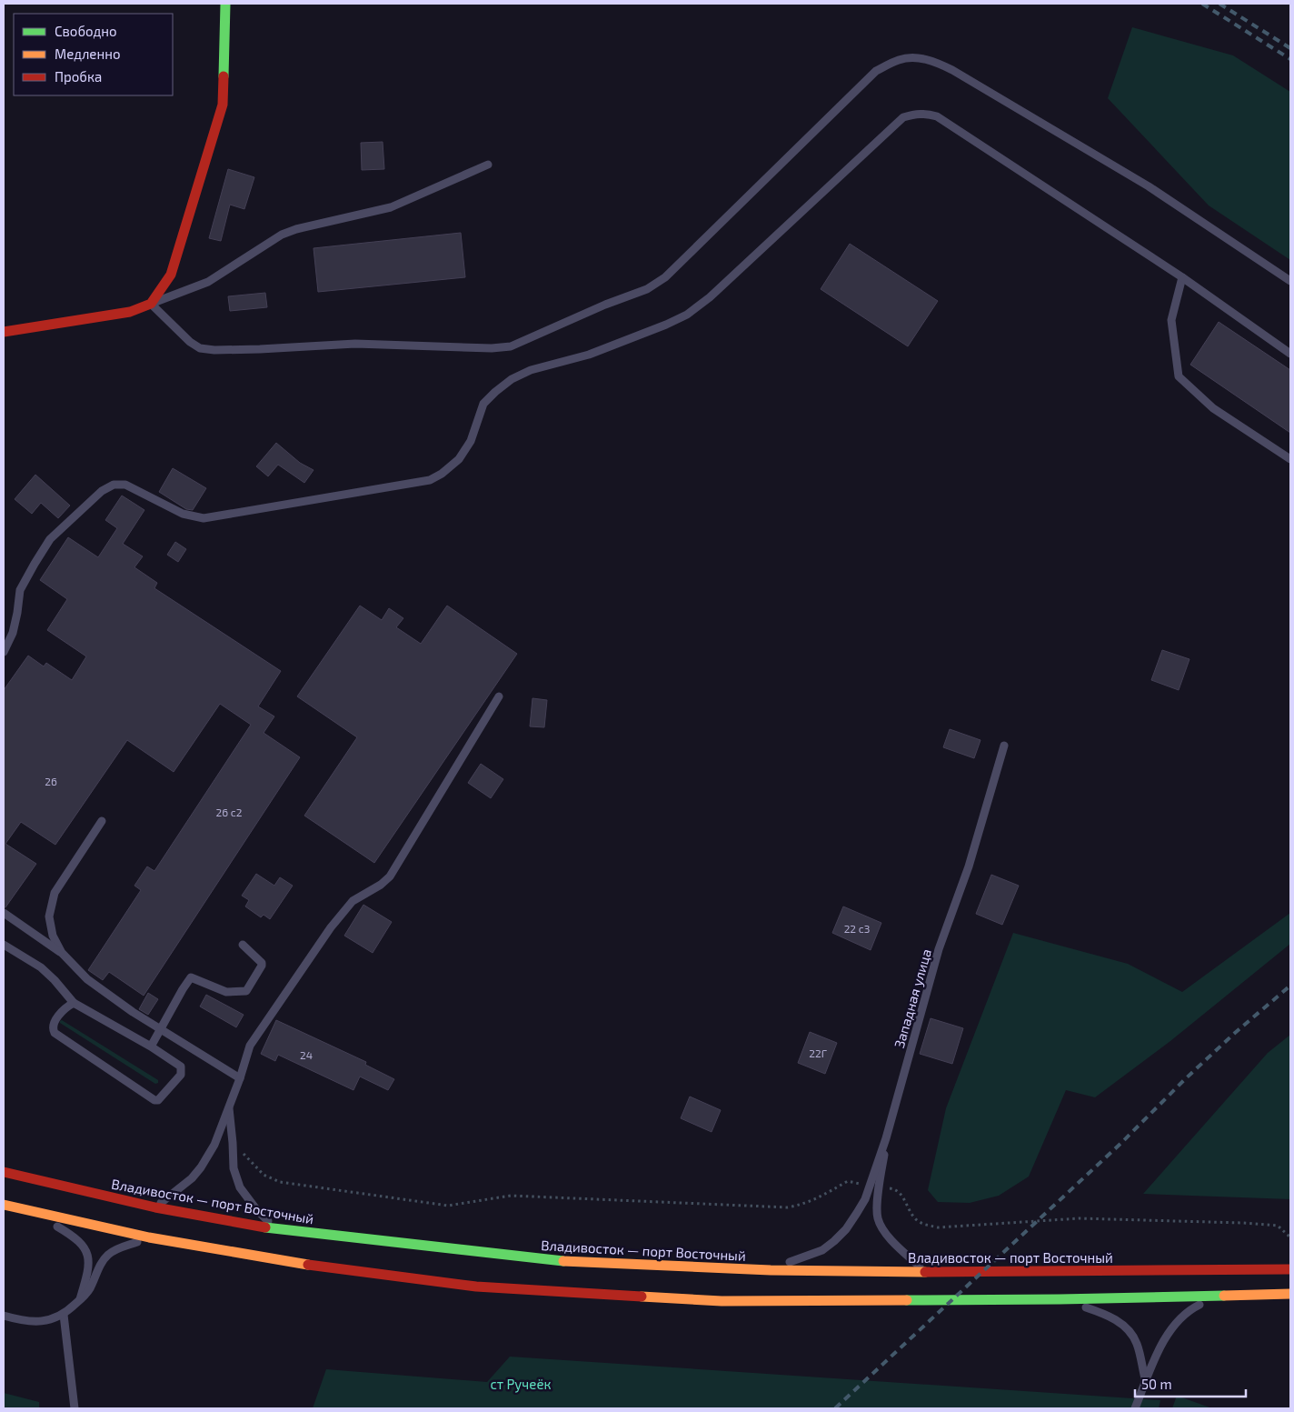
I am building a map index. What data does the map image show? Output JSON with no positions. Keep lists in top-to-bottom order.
{
  "streets": {
    "main road": ["Владивосток — порт Восточный"],
    "lane": ["Западная улица"]
  },
  "crossings": [
    ["Западная улица", "Владивосток — порт Восточный"]
  ],
  "parks": ["ст Ручеёк"],
  "house_numbers": [
    "26",
    "26 с2",
    "22 с3",
    "22Г",
    "24"
  ],
  "legend": ["Свободно", "Медленно", "Пробка"],
  "scale_bar": "50 m"
}
